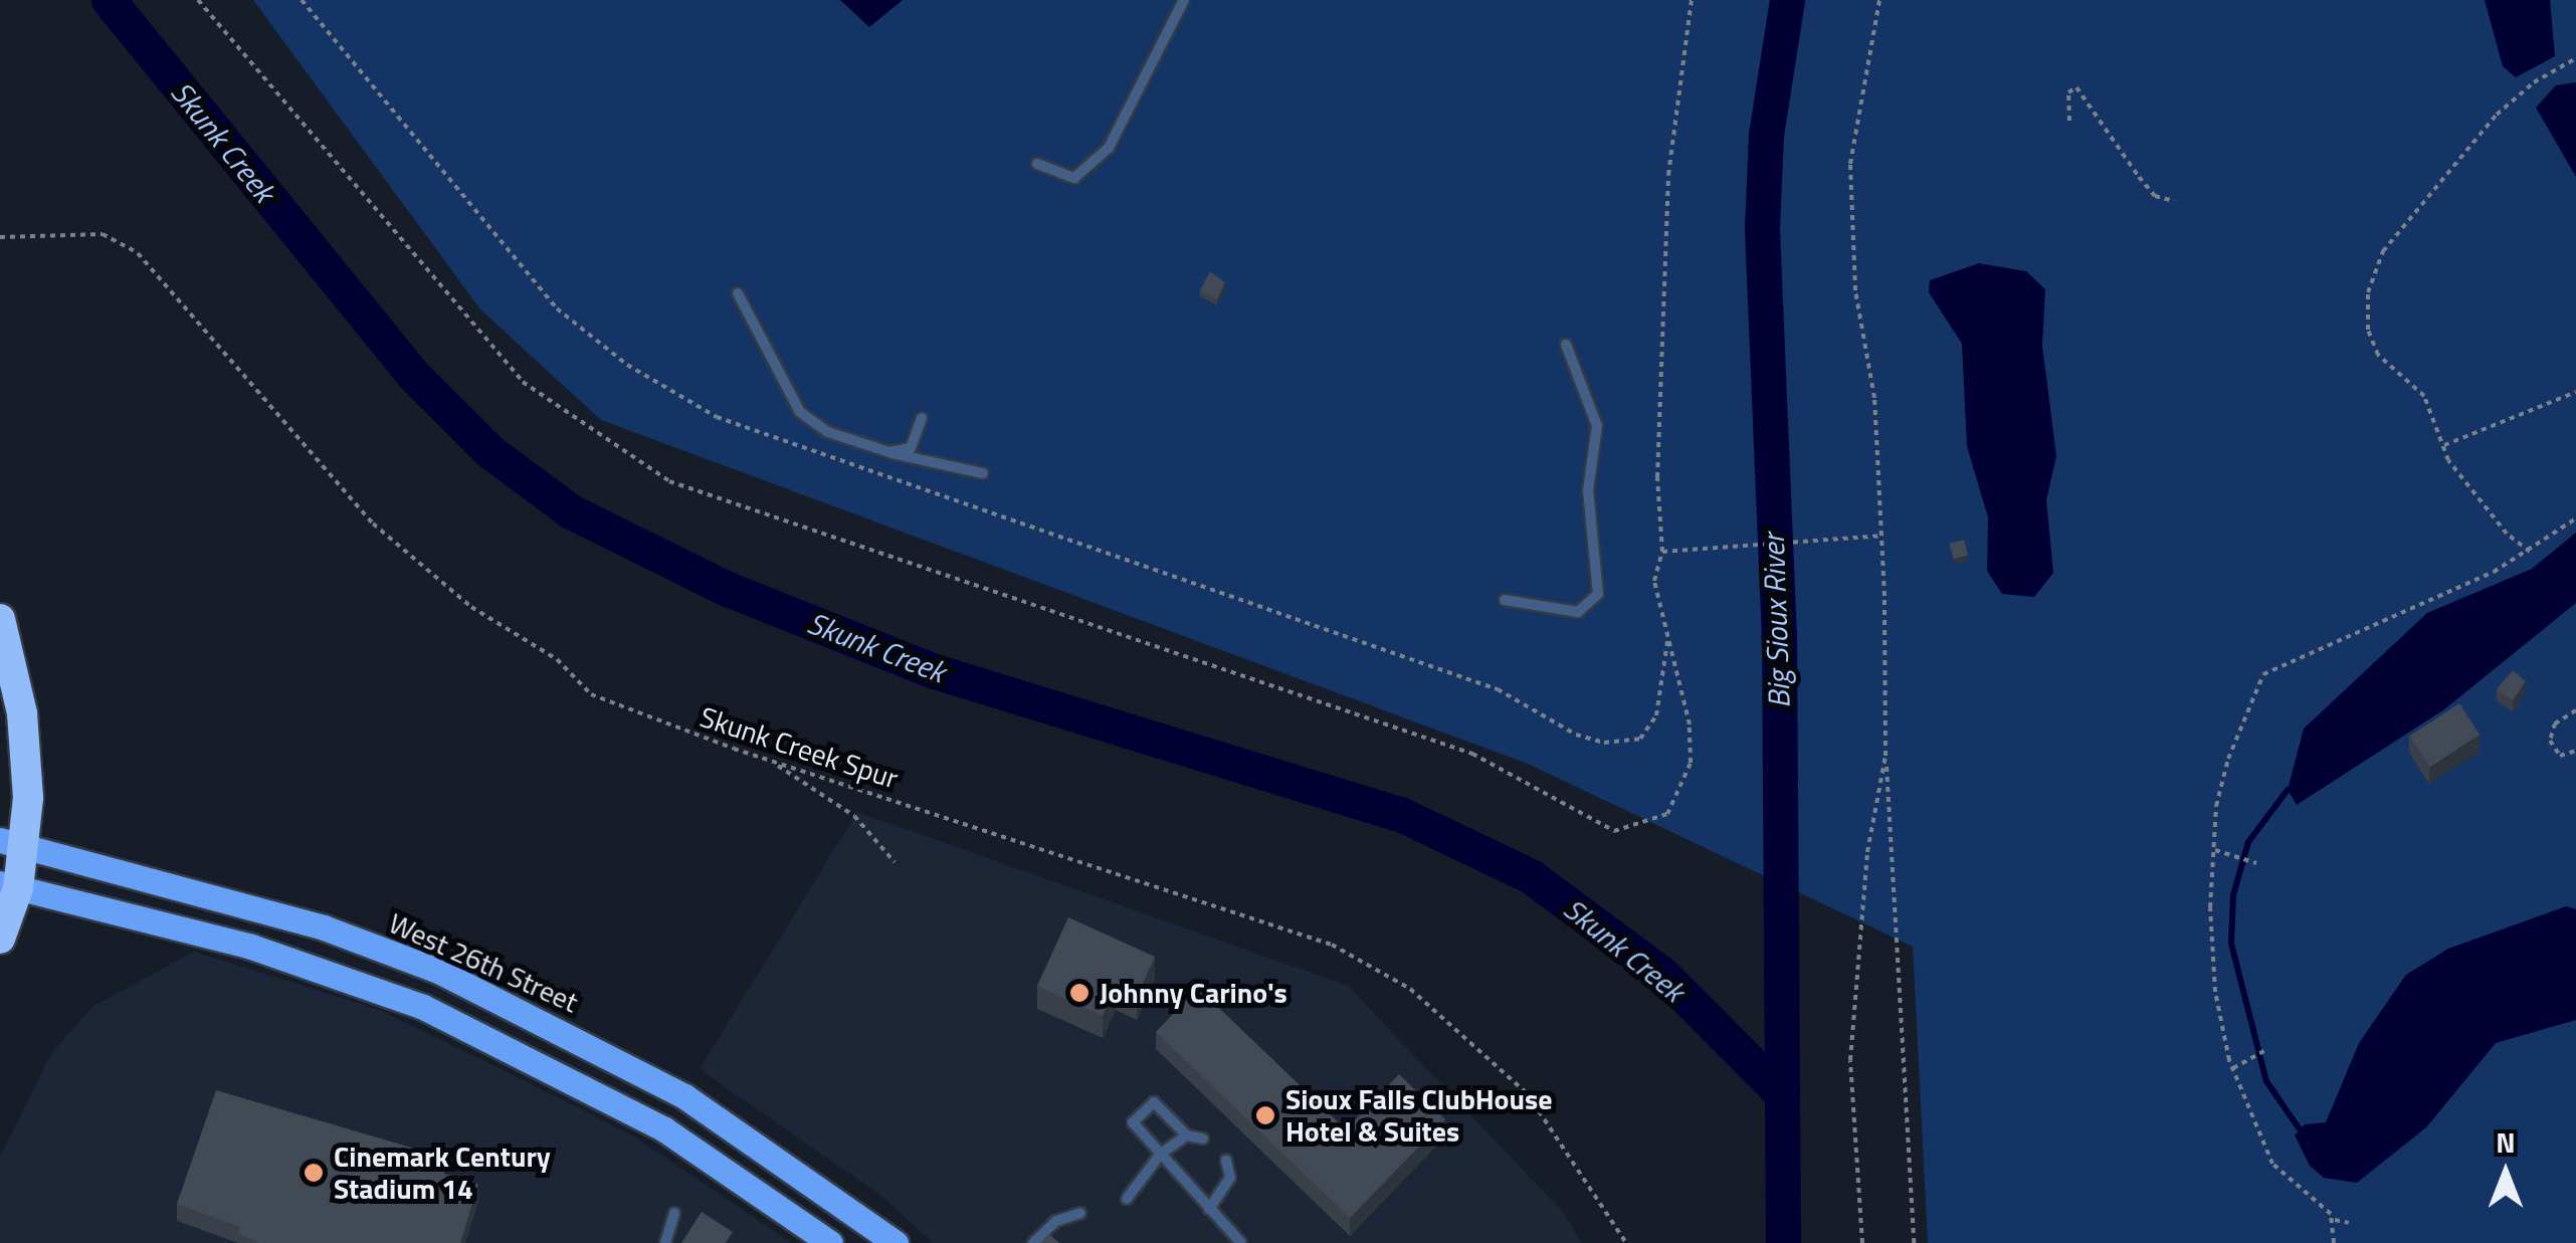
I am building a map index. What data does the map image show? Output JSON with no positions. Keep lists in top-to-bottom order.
{
  "streets": {
    "main road": ["West 26th Street"],
    "path": ["Skunk Creek Spur"]
  },
  "water": ["Skunk Creek", "Big Sioux River"],
  "places": ["Johnny Carino's", "Sioux Falls ClubHouse Hotel & Suites", "Cinemark Century Stadium 14"],
  "north": "top"
}
